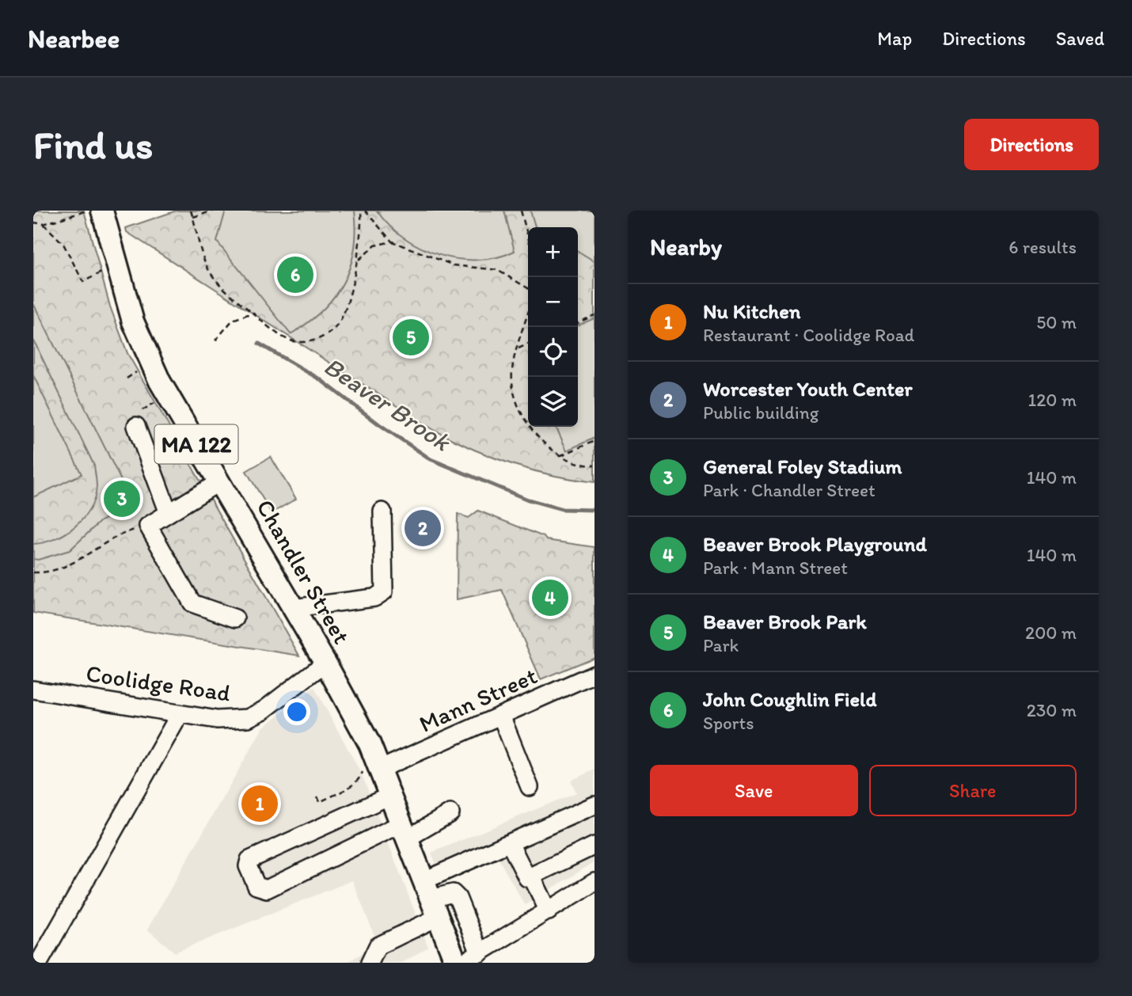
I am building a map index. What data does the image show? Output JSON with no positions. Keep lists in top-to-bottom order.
{
  "streets": {
    "main road": ["MA 122", "Chandler Street"],
    "street": ["Coolidge Road", "Mann Street"]
  },
  "crossings": [
    ["Chandler Street", "Coolidge Road"],
    ["Chandler Street", "Mann Street"]
  ],
  "water": ["Beaver Brook"],
  "page": {
    "header": "Nearbee",
    "nav": ["Map", "Directions", "Saved"],
    "buttons": [
      "Directions",
      ["Save", "Share"]
    ],
    "title": "Find us",
    "heading": ["Nearby", "6 results"],
    "map_buttons": ["+", "−"],
    "pins": [
      "6",
      "5",
      "3",
      "2",
      "4",
      "1"
    ],
    "list": [
      {
        "mark": "1",
        "name": "Nu Kitchen",
        "note": "Restaurant · Coolidge Road",
        "value": "50 m"
      },
      {
        "mark": "2",
        "name": "Worcester Youth Center",
        "note": "Public building",
        "value": "120 m"
      },
      {
        "mark": "3",
        "name": "General Foley Stadium",
        "note": "Park · Chandler Street",
        "value": "140 m"
      },
      {
        "mark": "4",
        "name": "Beaver Brook Playground",
        "note": "Park · Mann Street",
        "value": "140 m"
      },
      {
        "mark": "5",
        "name": "Beaver Brook Park",
        "note": "Park",
        "value": "200 m"
      },
      {
        "mark": "6",
        "name": "John Coughlin Field",
        "note": "Sports",
        "value": "230 m"
      }
    ]
  }
}
